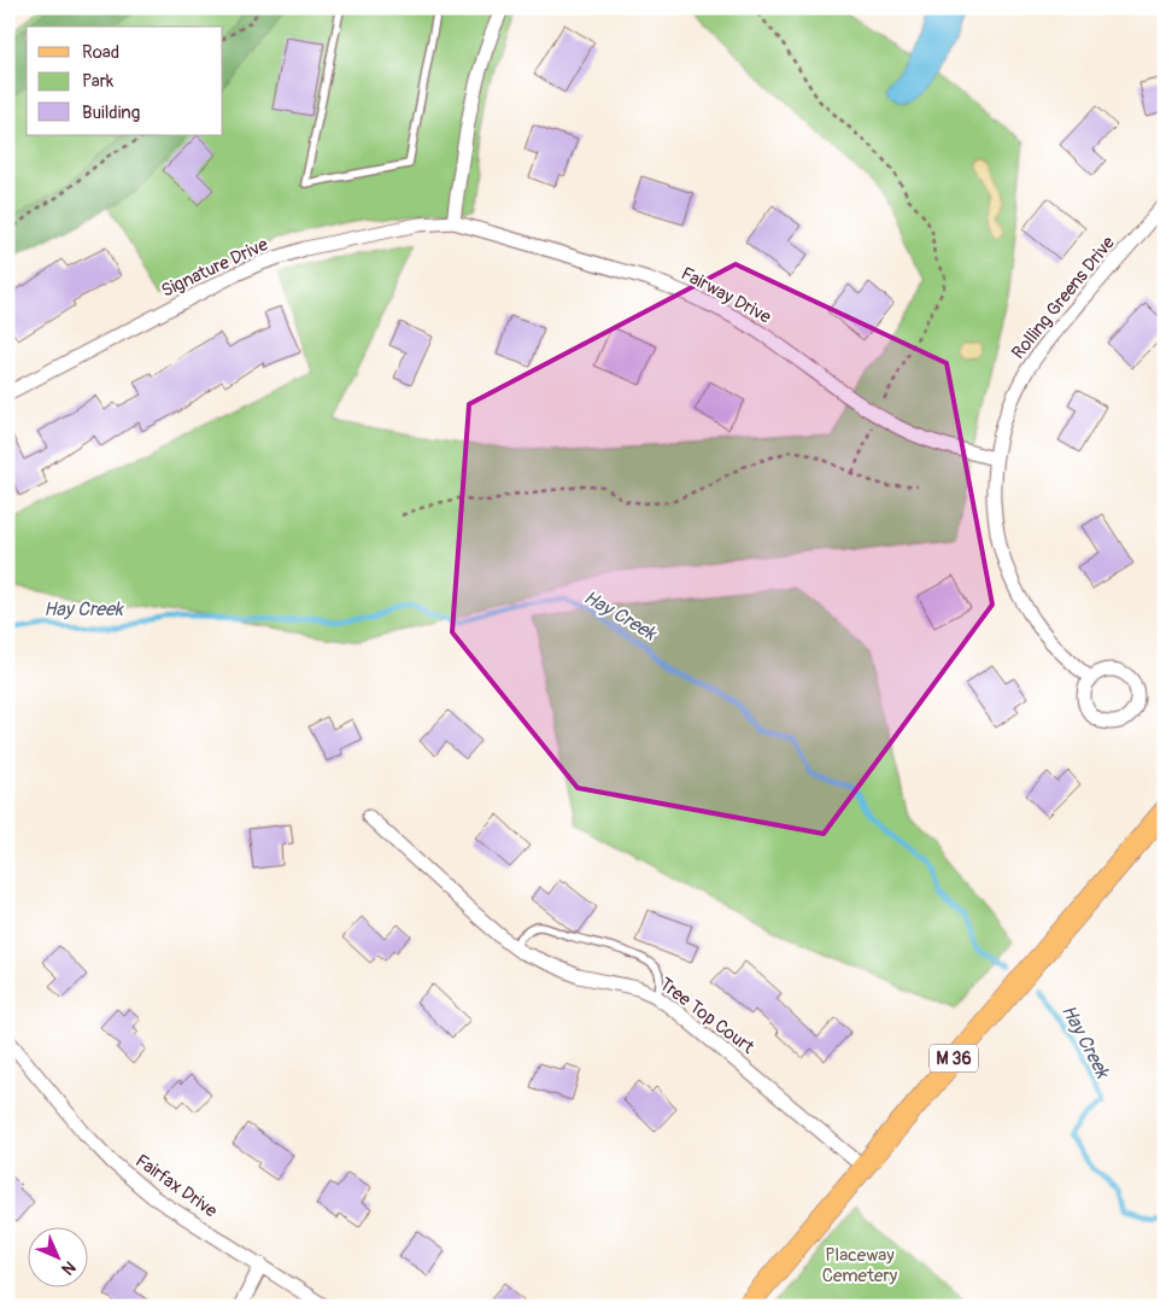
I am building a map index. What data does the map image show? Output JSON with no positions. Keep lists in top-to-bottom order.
{
  "streets": {
    "main road": ["M 36"],
    "street": [
      "Signature Drive",
      "Fairway Drive",
      "Rolling Greens Drive",
      "Tree Top Court",
      "Fairfax Drive"
    ]
  },
  "crossings": [
    ["Signature Drive", "Fairway Drive"],
    ["Fairway Drive", "Rolling Greens Drive"],
    ["Tree Top Court", "M 36"]
  ],
  "water": ["Hay Creek"],
  "parks": ["Placeway Cemetery"],
  "legend": ["Road", "Park", "Building"],
  "north": "bottom right"
}
